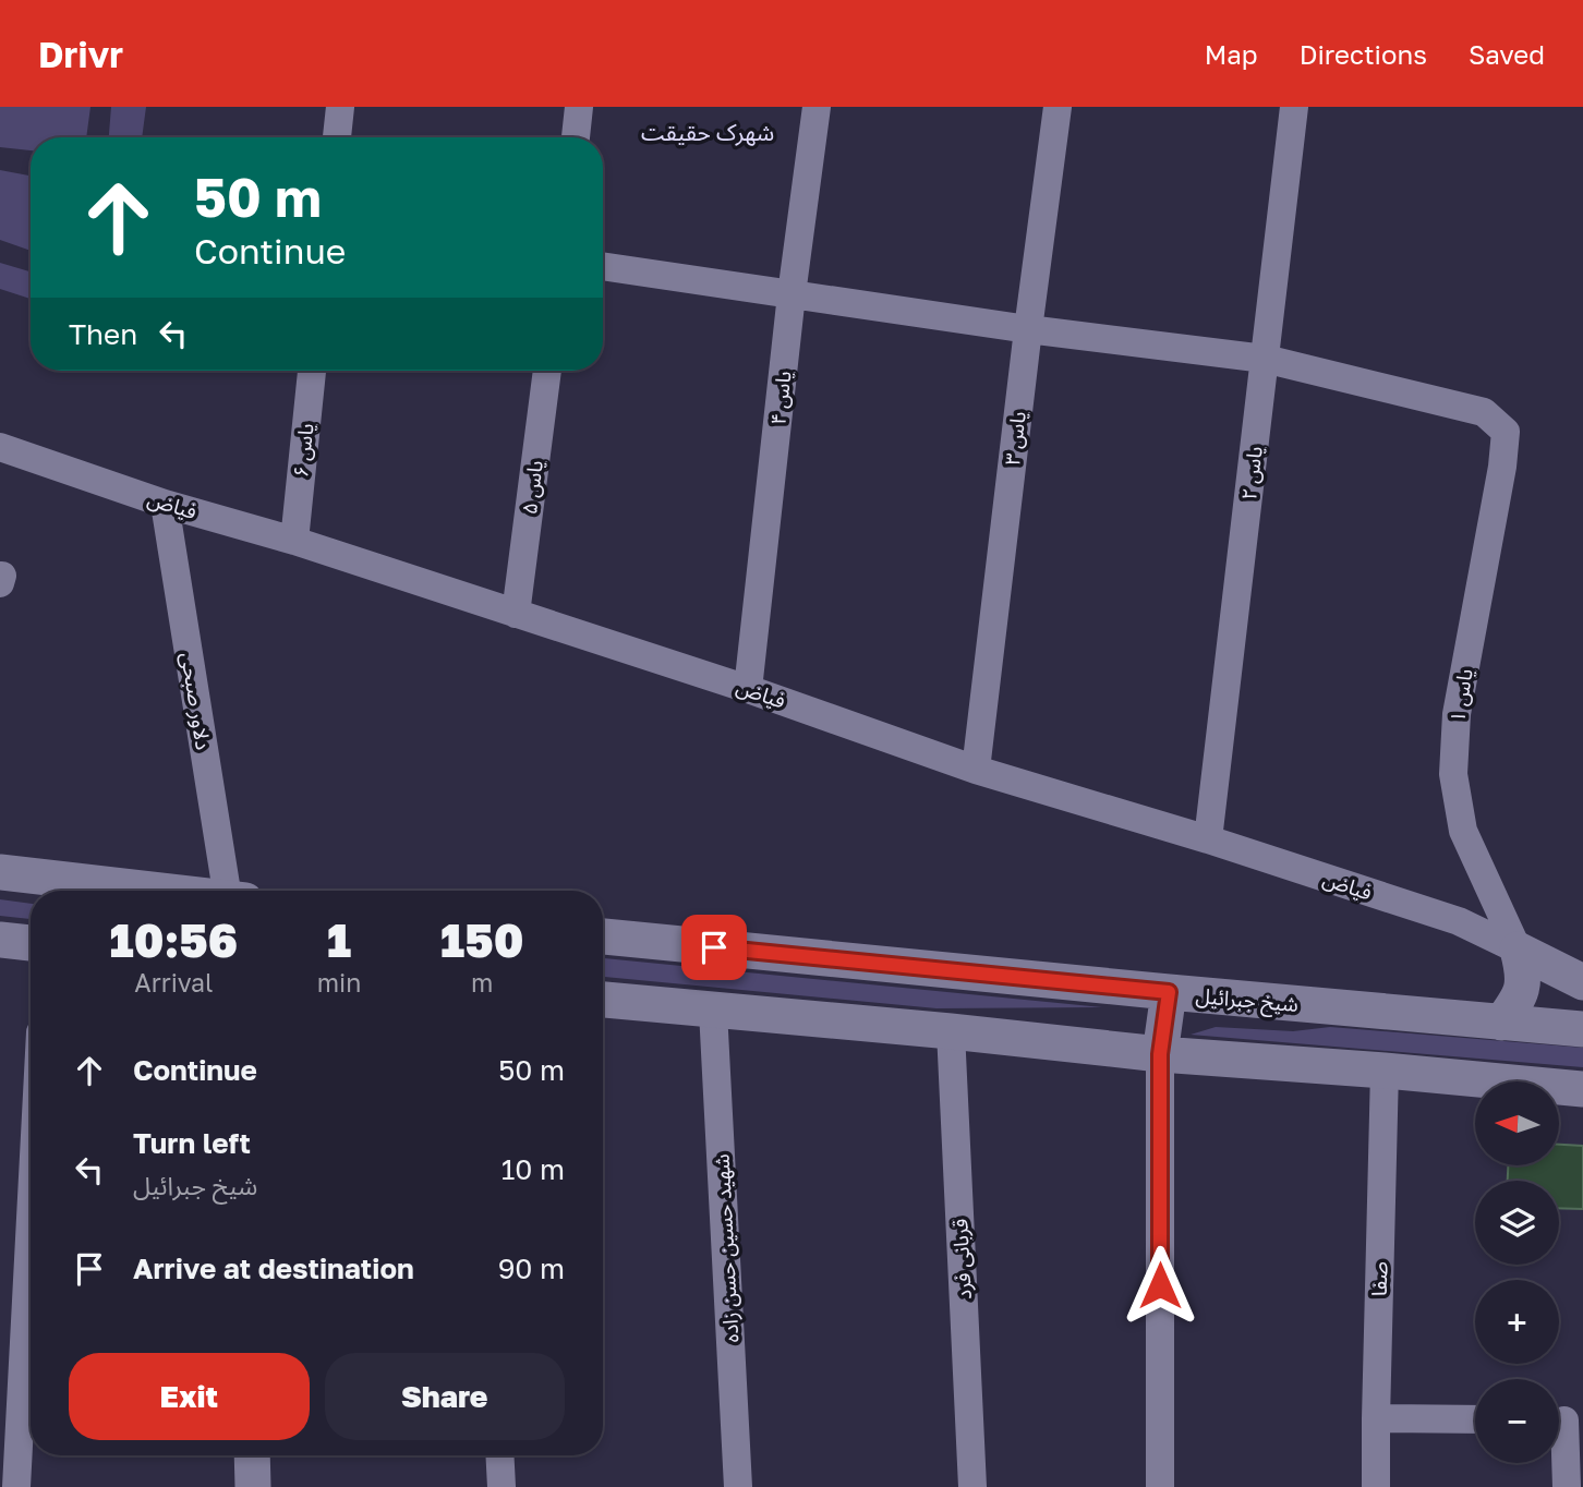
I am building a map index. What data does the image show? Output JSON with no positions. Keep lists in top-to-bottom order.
{
  "streets": {
    "street": [
      "یاس ۴",
      "یاس ۳",
      "یاس ۶",
      "یاس ۲",
      "یاس ۵",
      "فیاض",
      "یاس ۱",
      "دلاور صبحی",
      "شیخ جبرائیل",
      "شهید حسین حسن زاده",
      "قربانی فرد",
      "صفا"
    ]
  },
  "crossings": [
    ["یاس ۴", "فیاض"],
    ["یاس ۳", "فیاض"],
    ["یاس ۶", "فیاض"],
    ["یاس ۲", "فیاض"],
    ["یاس ۲", "یاس ۱"],
    ["یاس ۵", "فیاض"],
    ["فیاض", "یاس ۱"],
    ["فیاض", "دلاور صبحی"]
  ],
  "districts": ["شهرک حقیقت"],
  "north": "left",
  "page": {
    "header": "Drivr",
    "nav": ["Map", "Directions", "Saved"],
    "turn": ["50 m", "Continue"],
    "then": "Then",
    "eta": [
      "10:56",
      "Arrival",
      "1",
      "min",
      "150",
      "m"
    ],
    "list": [
      {
        "name": "Continue",
        "value": "50 m"
      },
      {
        "name": "Turn left",
        "note": "شیخ جبرائیل",
        "value": "10 m"
      },
      {
        "name": "Arrive at destination",
        "value": "90 m"
      }
    ],
    "map_buttons": ["+", "−"],
    "buttons": ["Exit", "Share"]
  }
}
